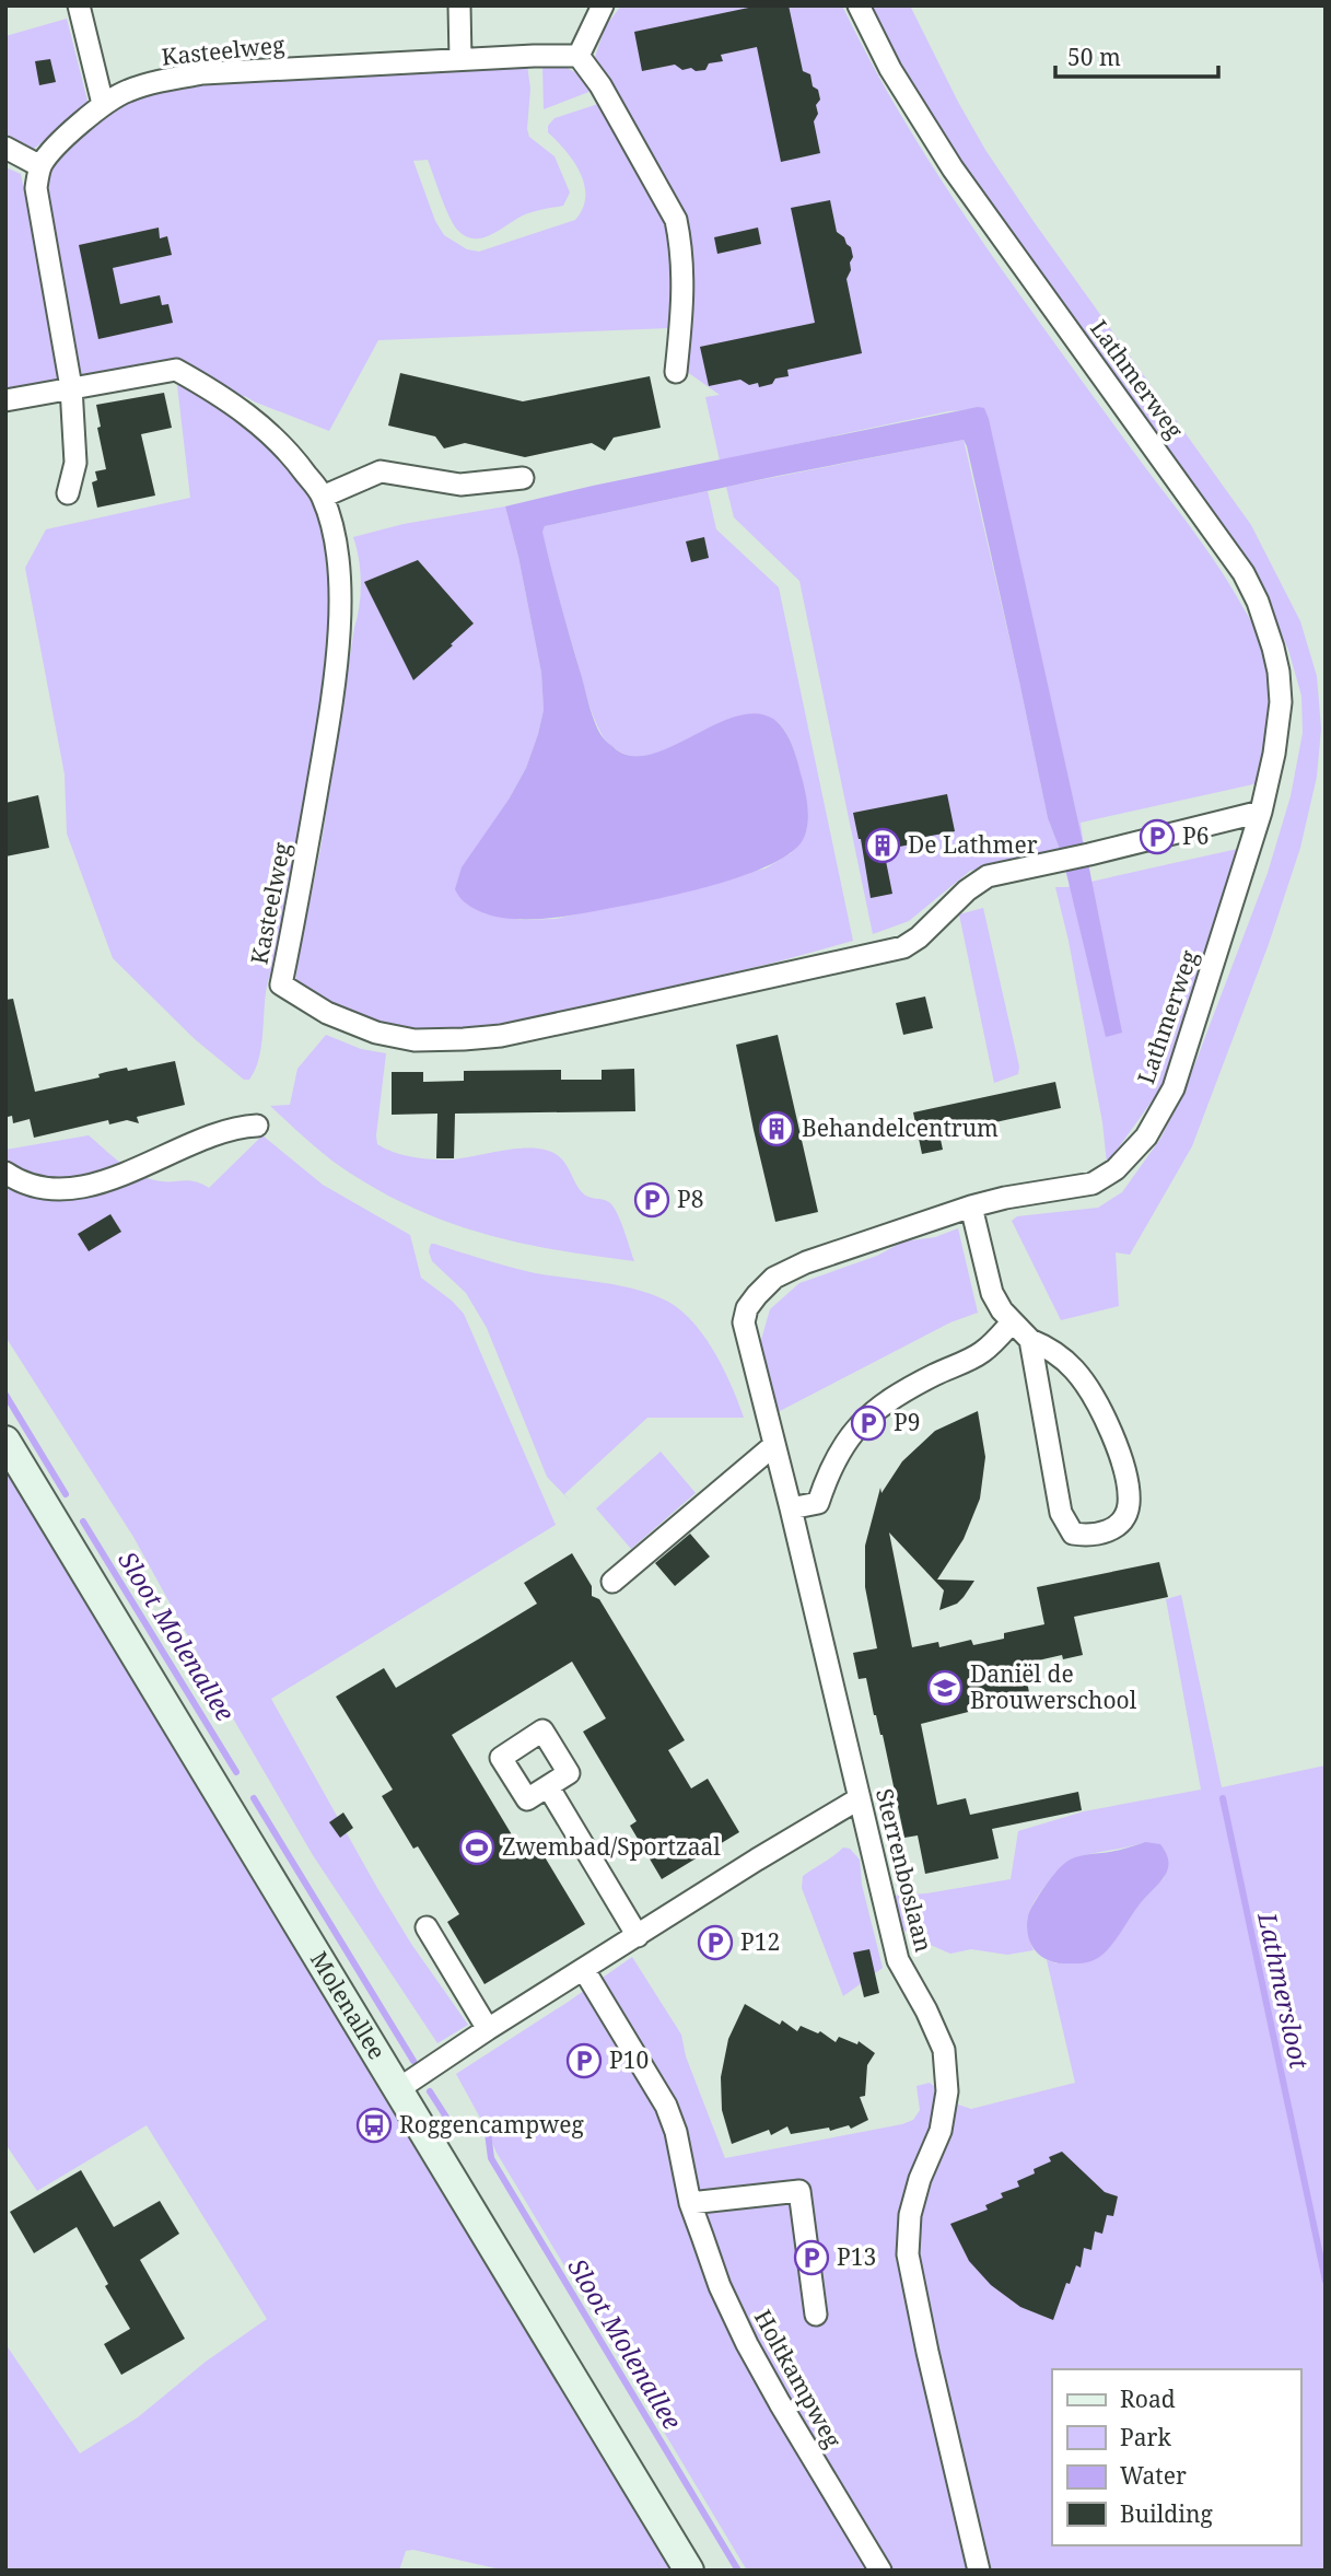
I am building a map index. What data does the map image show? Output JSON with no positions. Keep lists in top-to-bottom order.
{
  "streets": {
    "main road": ["Molenallee"],
    "street": [
      "Kasteelweg",
      "Lathmerweg",
      "Sterrenboslaan",
      "Holtkampweg"
    ]
  },
  "crossings": [
    ["Kasteelweg", "Lathmerweg"],
    ["Lathmerweg", "Sterrenboslaan"]
  ],
  "water": ["Sloot Molenallee", "Lathmersloot"],
  "places": {
    "parking": [
      "P6",
      "P8",
      "P9",
      "P12",
      "P10",
      "P13"
    ],
    "building": ["De Lathmer", "Behandelcentrum"],
    "school or university": ["Daniël de Brouwerschool"],
    "sports": ["Zwembad/Sportzaal"],
    "bus stop": ["Roggencampweg"]
  },
  "legend": [
    "Road",
    "Park",
    "Water",
    "Building"
  ],
  "scale_bar": "50 m"
}
